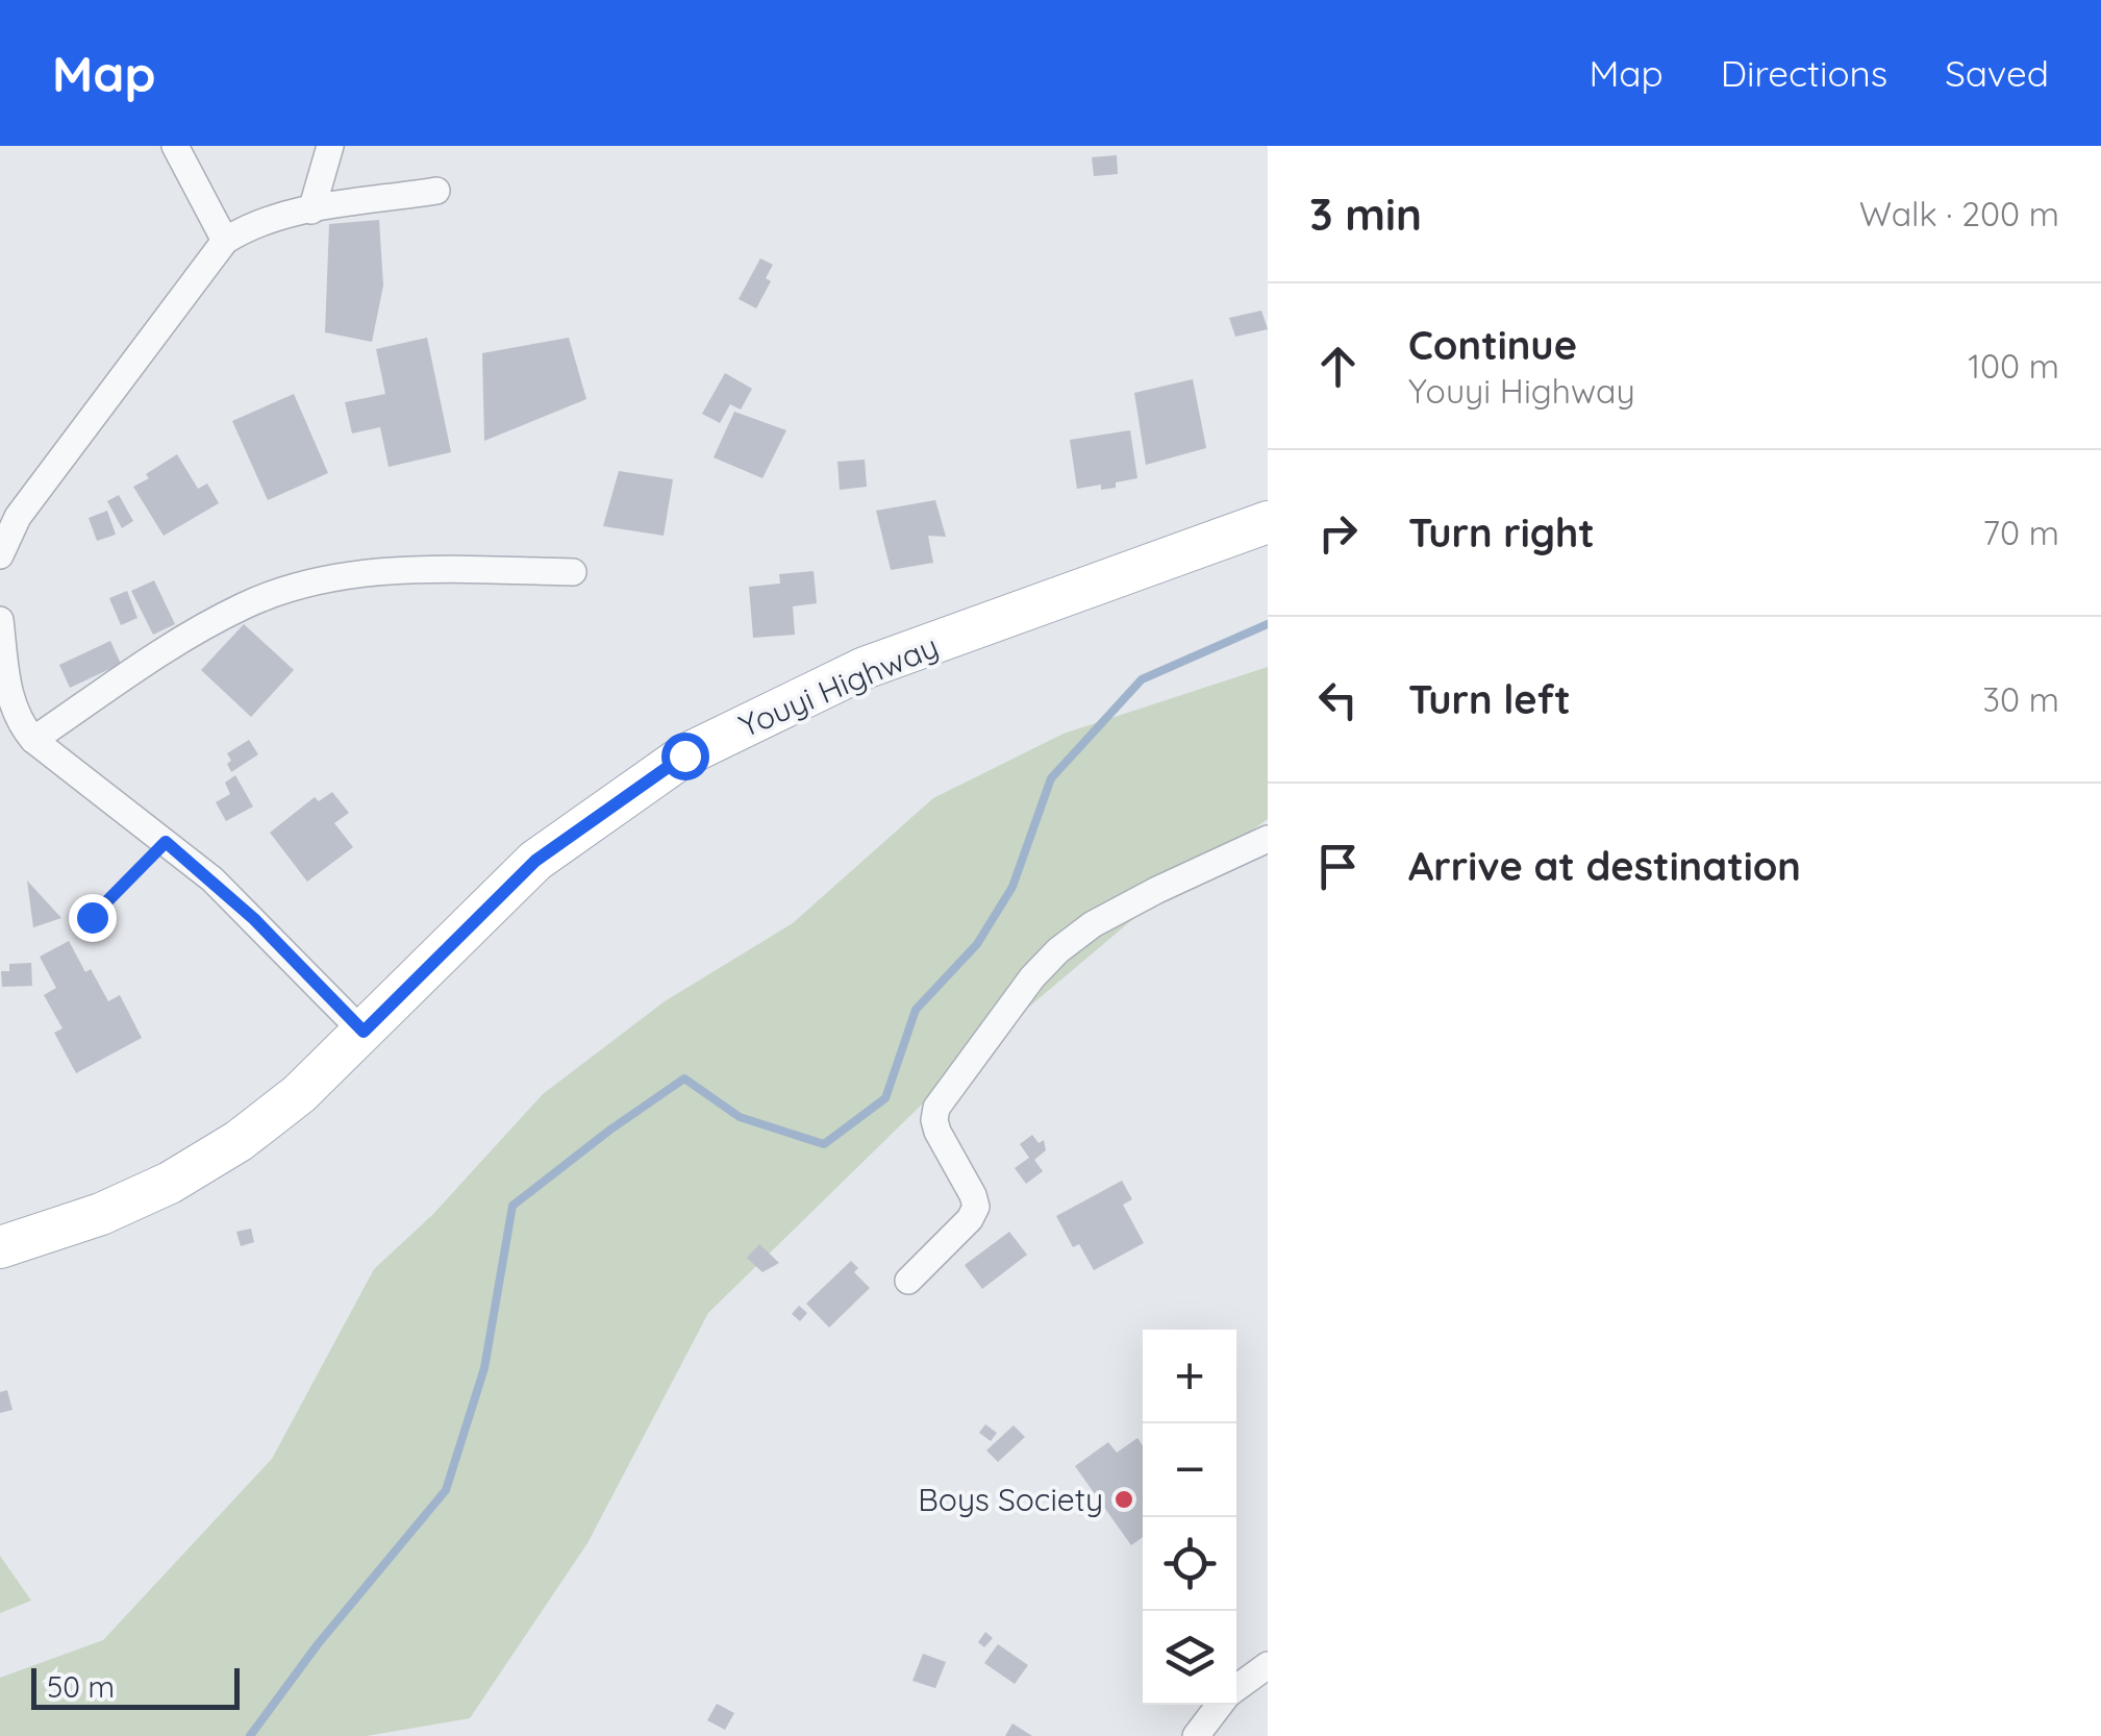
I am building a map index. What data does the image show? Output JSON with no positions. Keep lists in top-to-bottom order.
{
  "streets": {
    "main road": ["Youyi Highway"]
  },
  "places": ["Boys Society"],
  "scale_bar": "50 m",
  "page": {
    "header": "Map",
    "nav": ["Map", "Directions", "Saved"],
    "heading": ["3 min", "Walk · 200 m"],
    "list": [
      ["Continue", "Youyi Highway", "100 m"],
      ["Turn right", "70 m"],
      ["Turn left", "30 m"],
      "Arrive at destination"
    ],
    "map_buttons": ["+", "−"],
    "scale": "50 m"
  }
}
